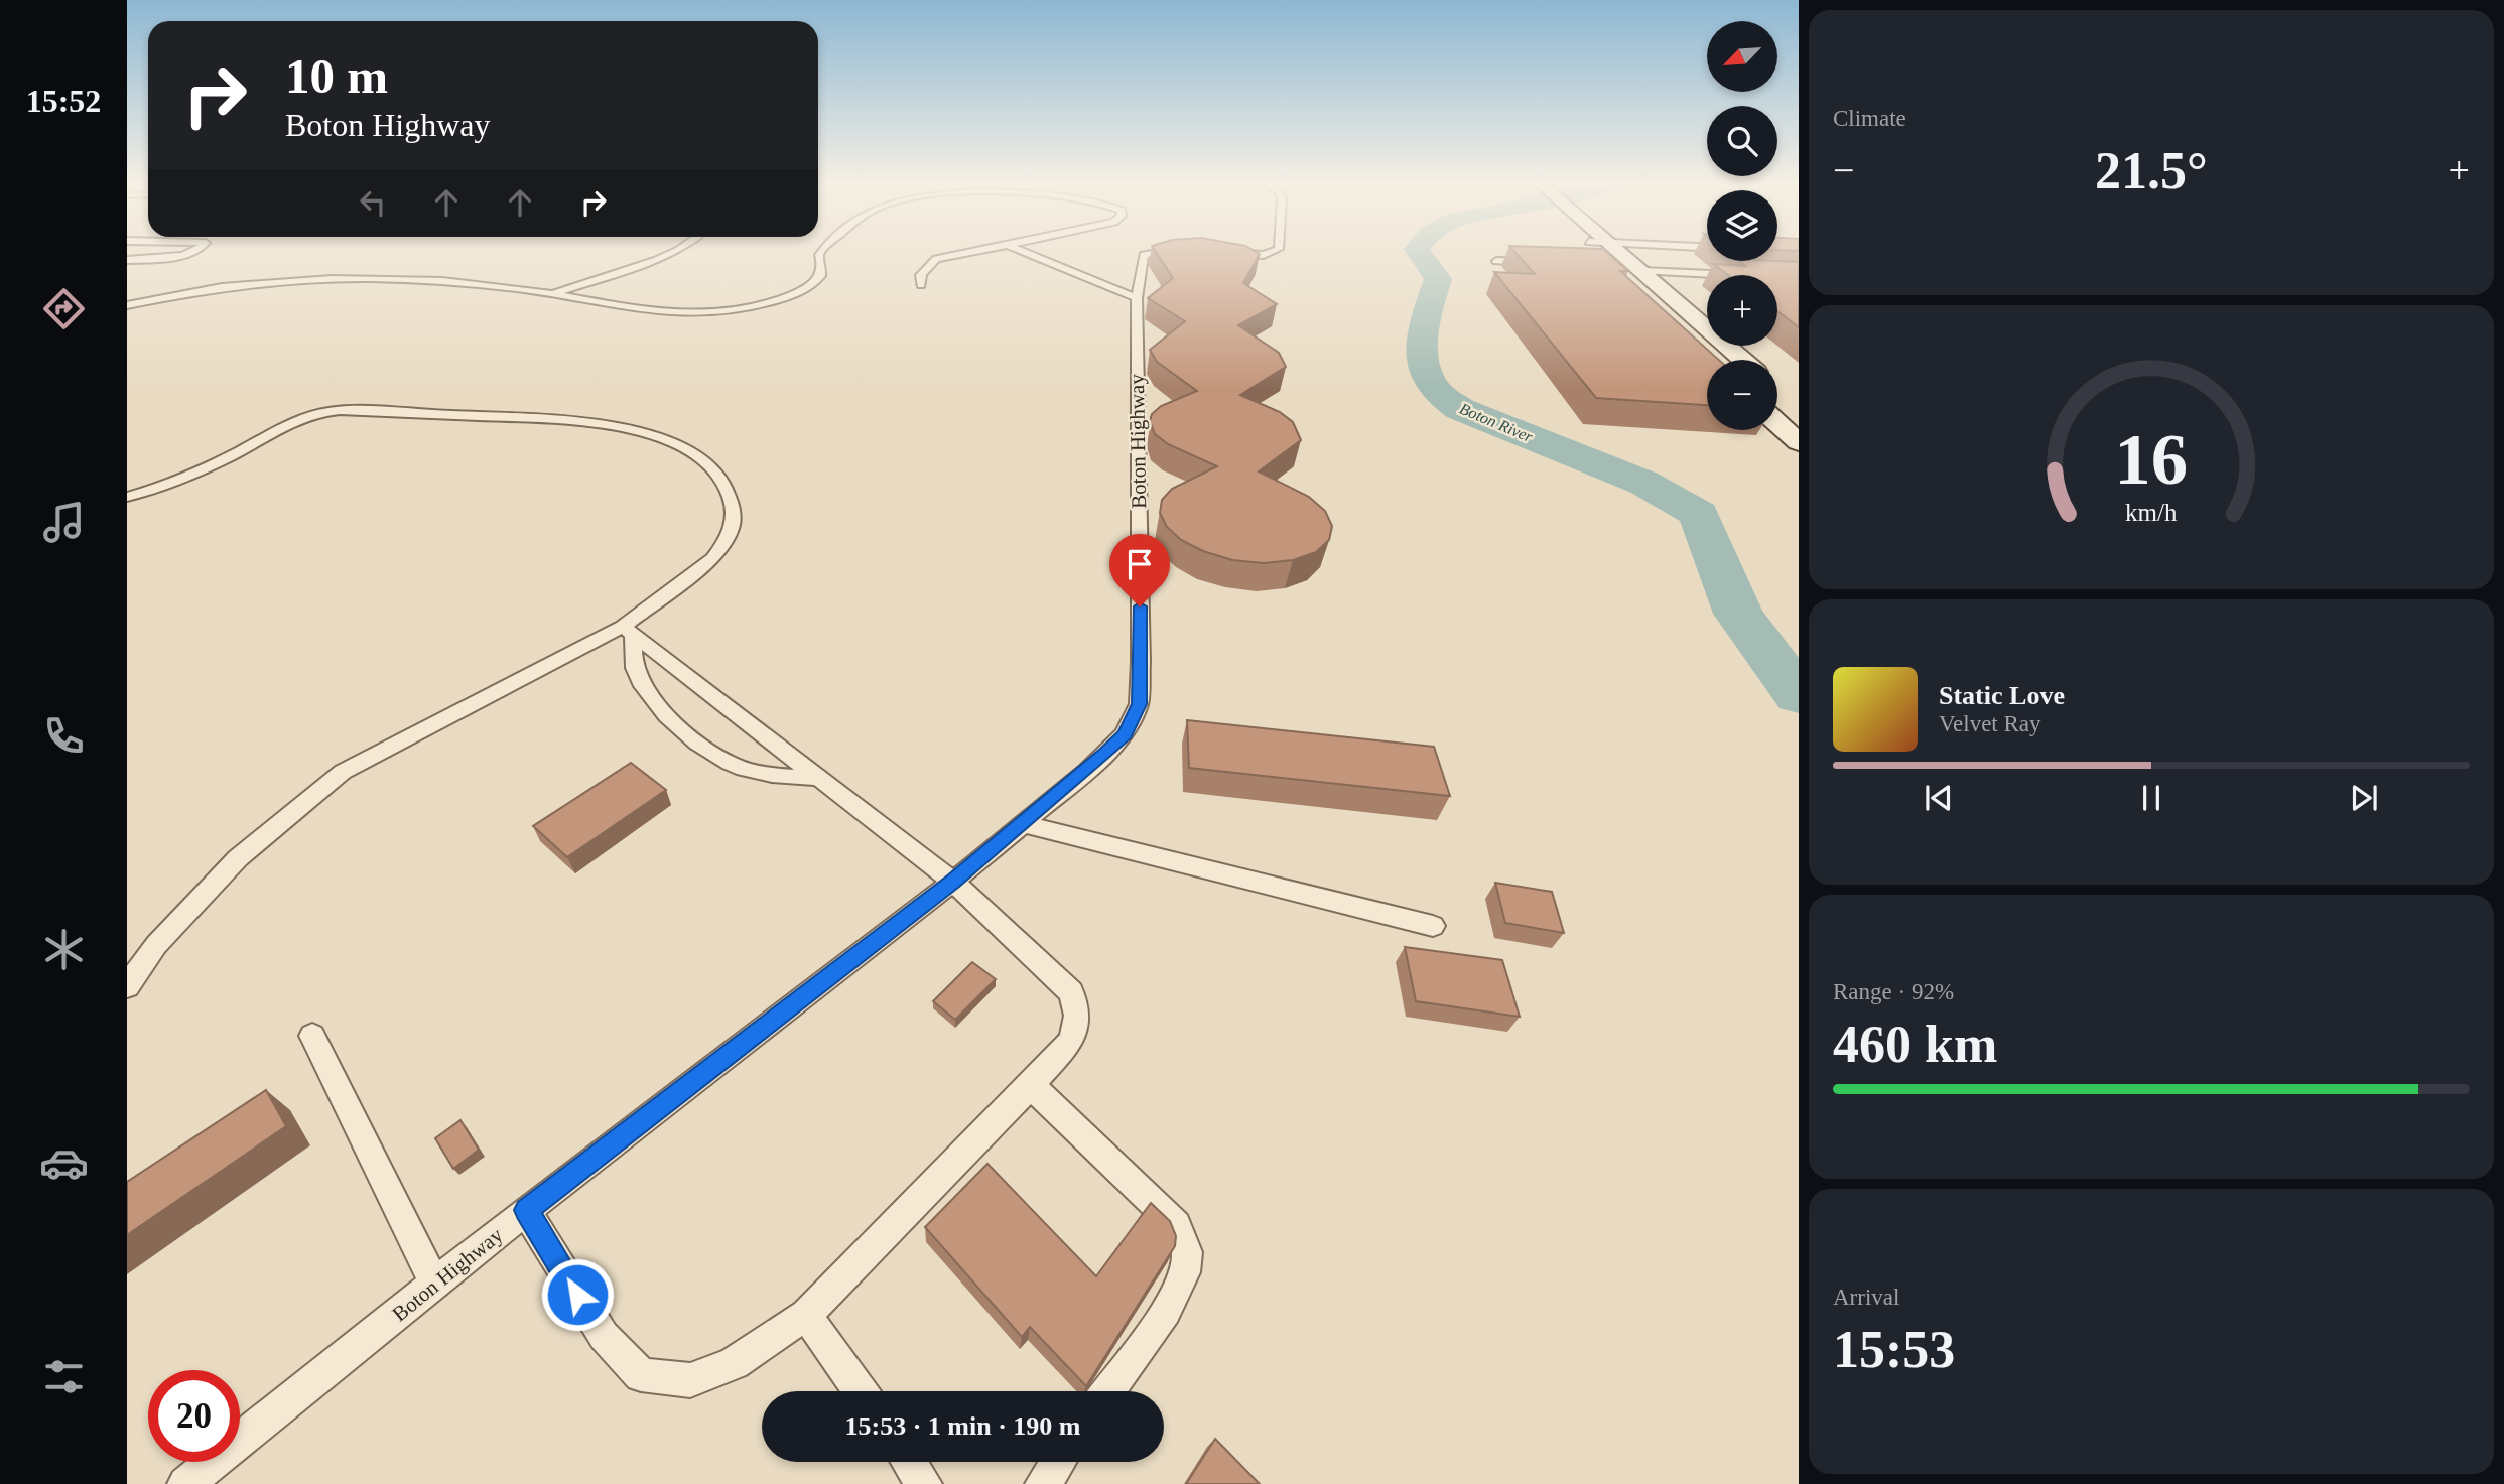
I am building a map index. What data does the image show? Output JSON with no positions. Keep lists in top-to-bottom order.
{
  "streets": {
    "lane": ["Boton Highway"]
  },
  "water": ["Boton River"],
  "north": "bottom left",
  "page": {
    "tabs": "15:52",
    "tile": [
      "Climate",
      ["Range · 92%", "460 km"],
      ["Arrival", "15:53"]
    ],
    "map_buttons": ["+", "−"],
    "turn": ["10 m", "Boton Highway"],
    "heat": ["−", "21.5°", "+"],
    "song": ["Static Love", "Velvet Ray"],
    "limit": "20",
    "trip": "15:53 · 1 min · 190 m",
    "gauge": ["16", "km/h"]
  }
}
